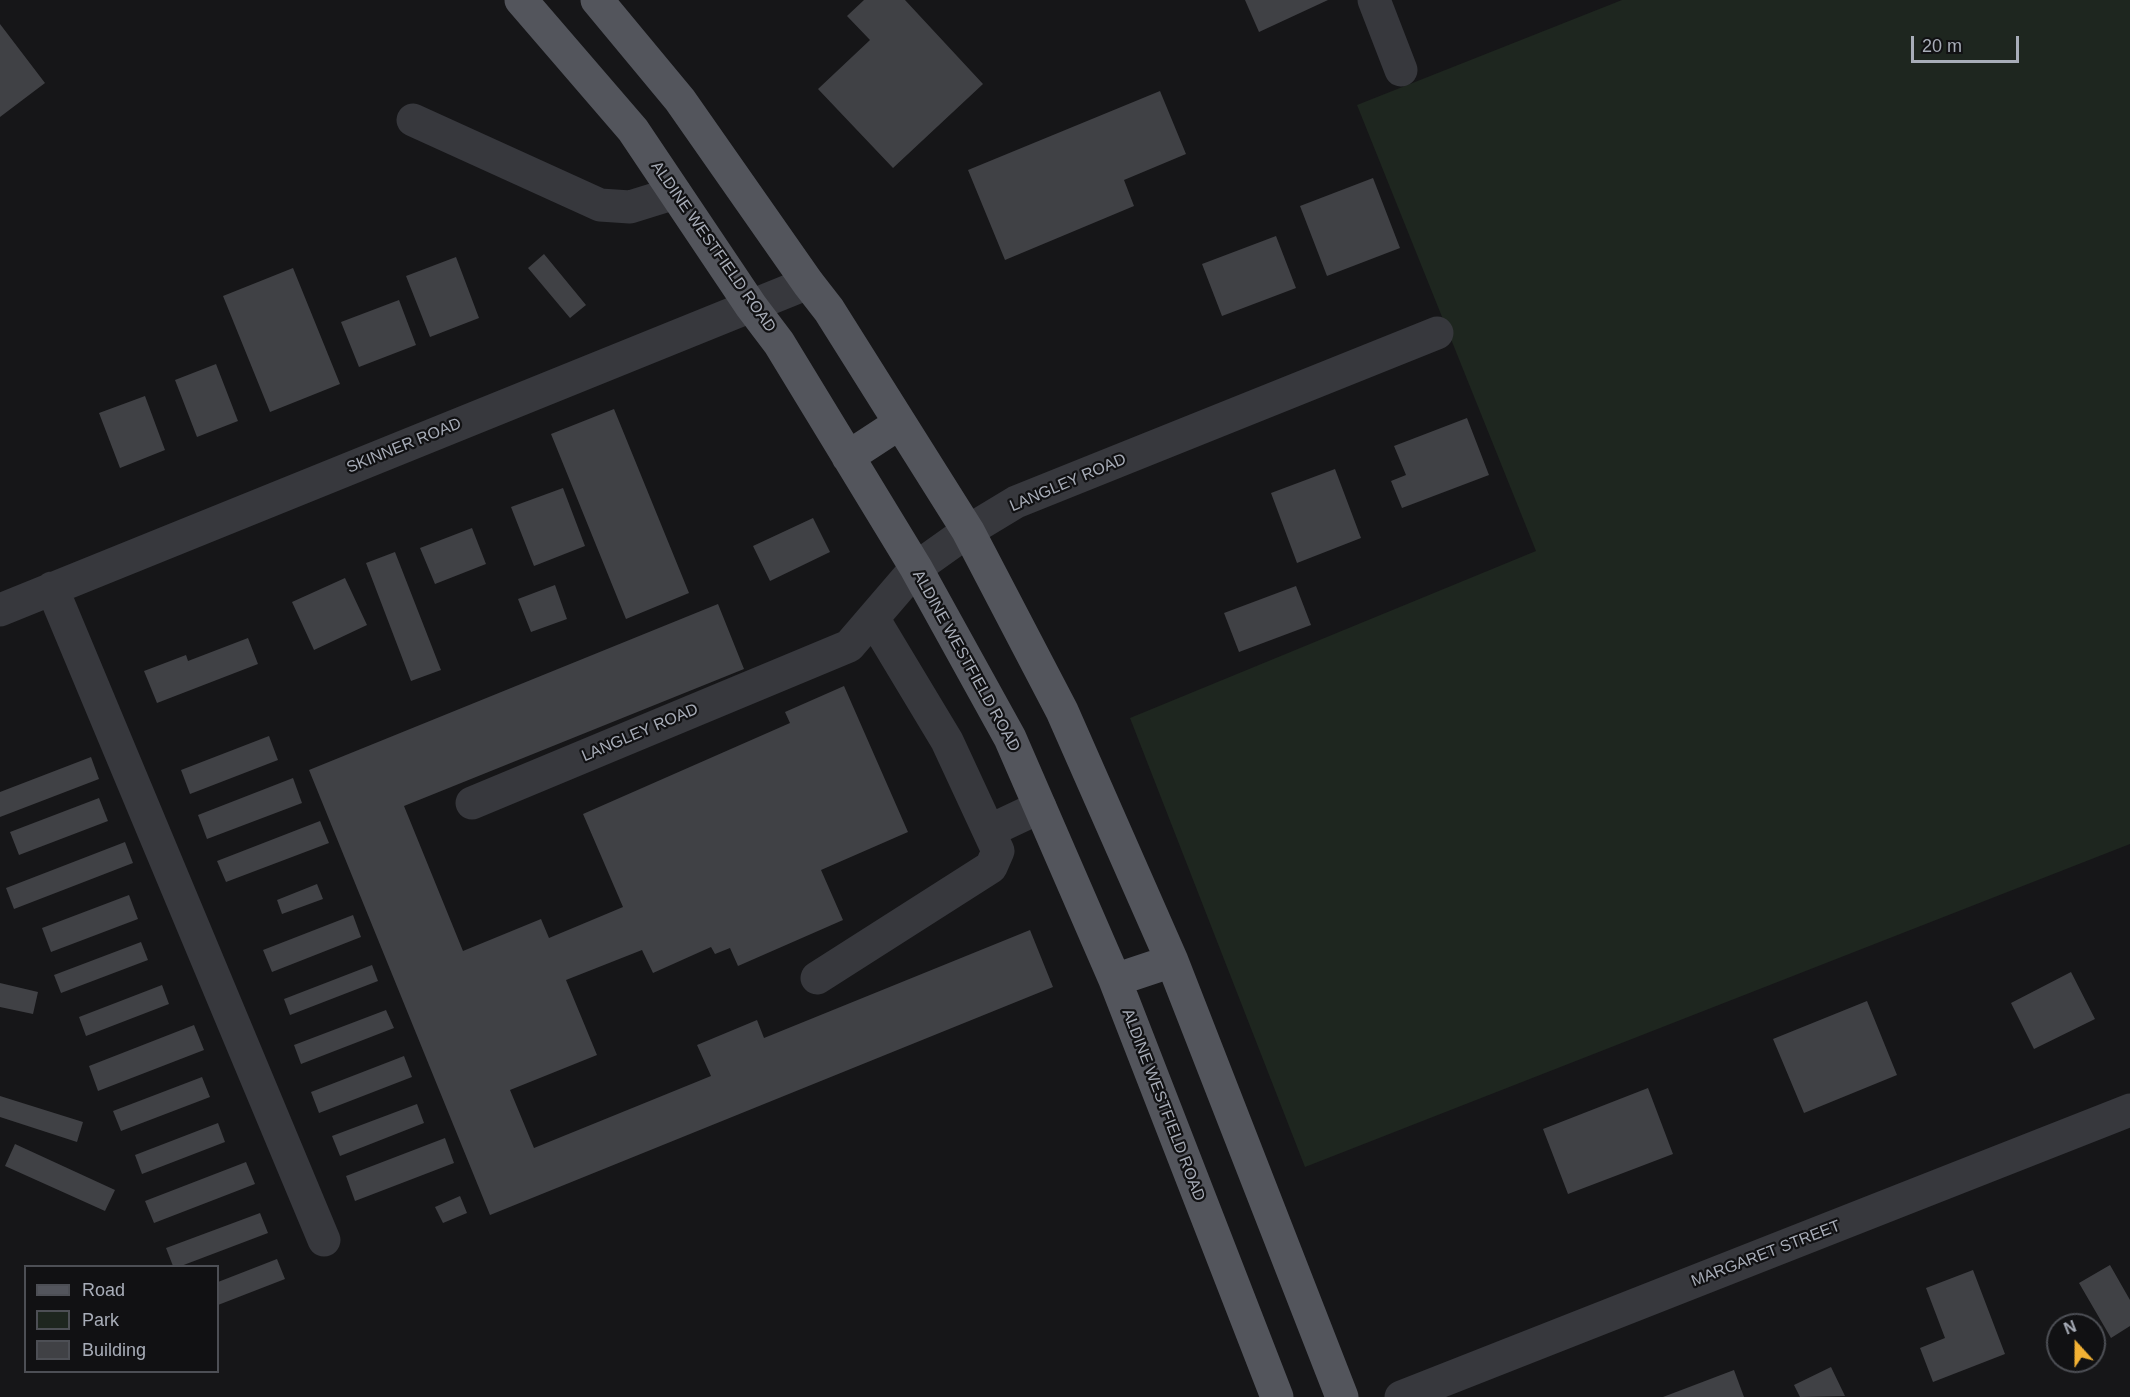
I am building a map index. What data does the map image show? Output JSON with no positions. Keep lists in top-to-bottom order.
{
  "streets": {
    "main road": ["ALDINE WESTFIELD ROAD"],
    "street": ["SKINNER ROAD", "LANGLEY ROAD", "MARGARET STREET"]
  },
  "crossings": [
    ["ALDINE WESTFIELD ROAD", "SKINNER ROAD"],
    ["ALDINE WESTFIELD ROAD", "LANGLEY ROAD"]
  ],
  "legend": ["Road", "Park", "Building"],
  "scale_bar": "20 m",
  "north": "top"
}
